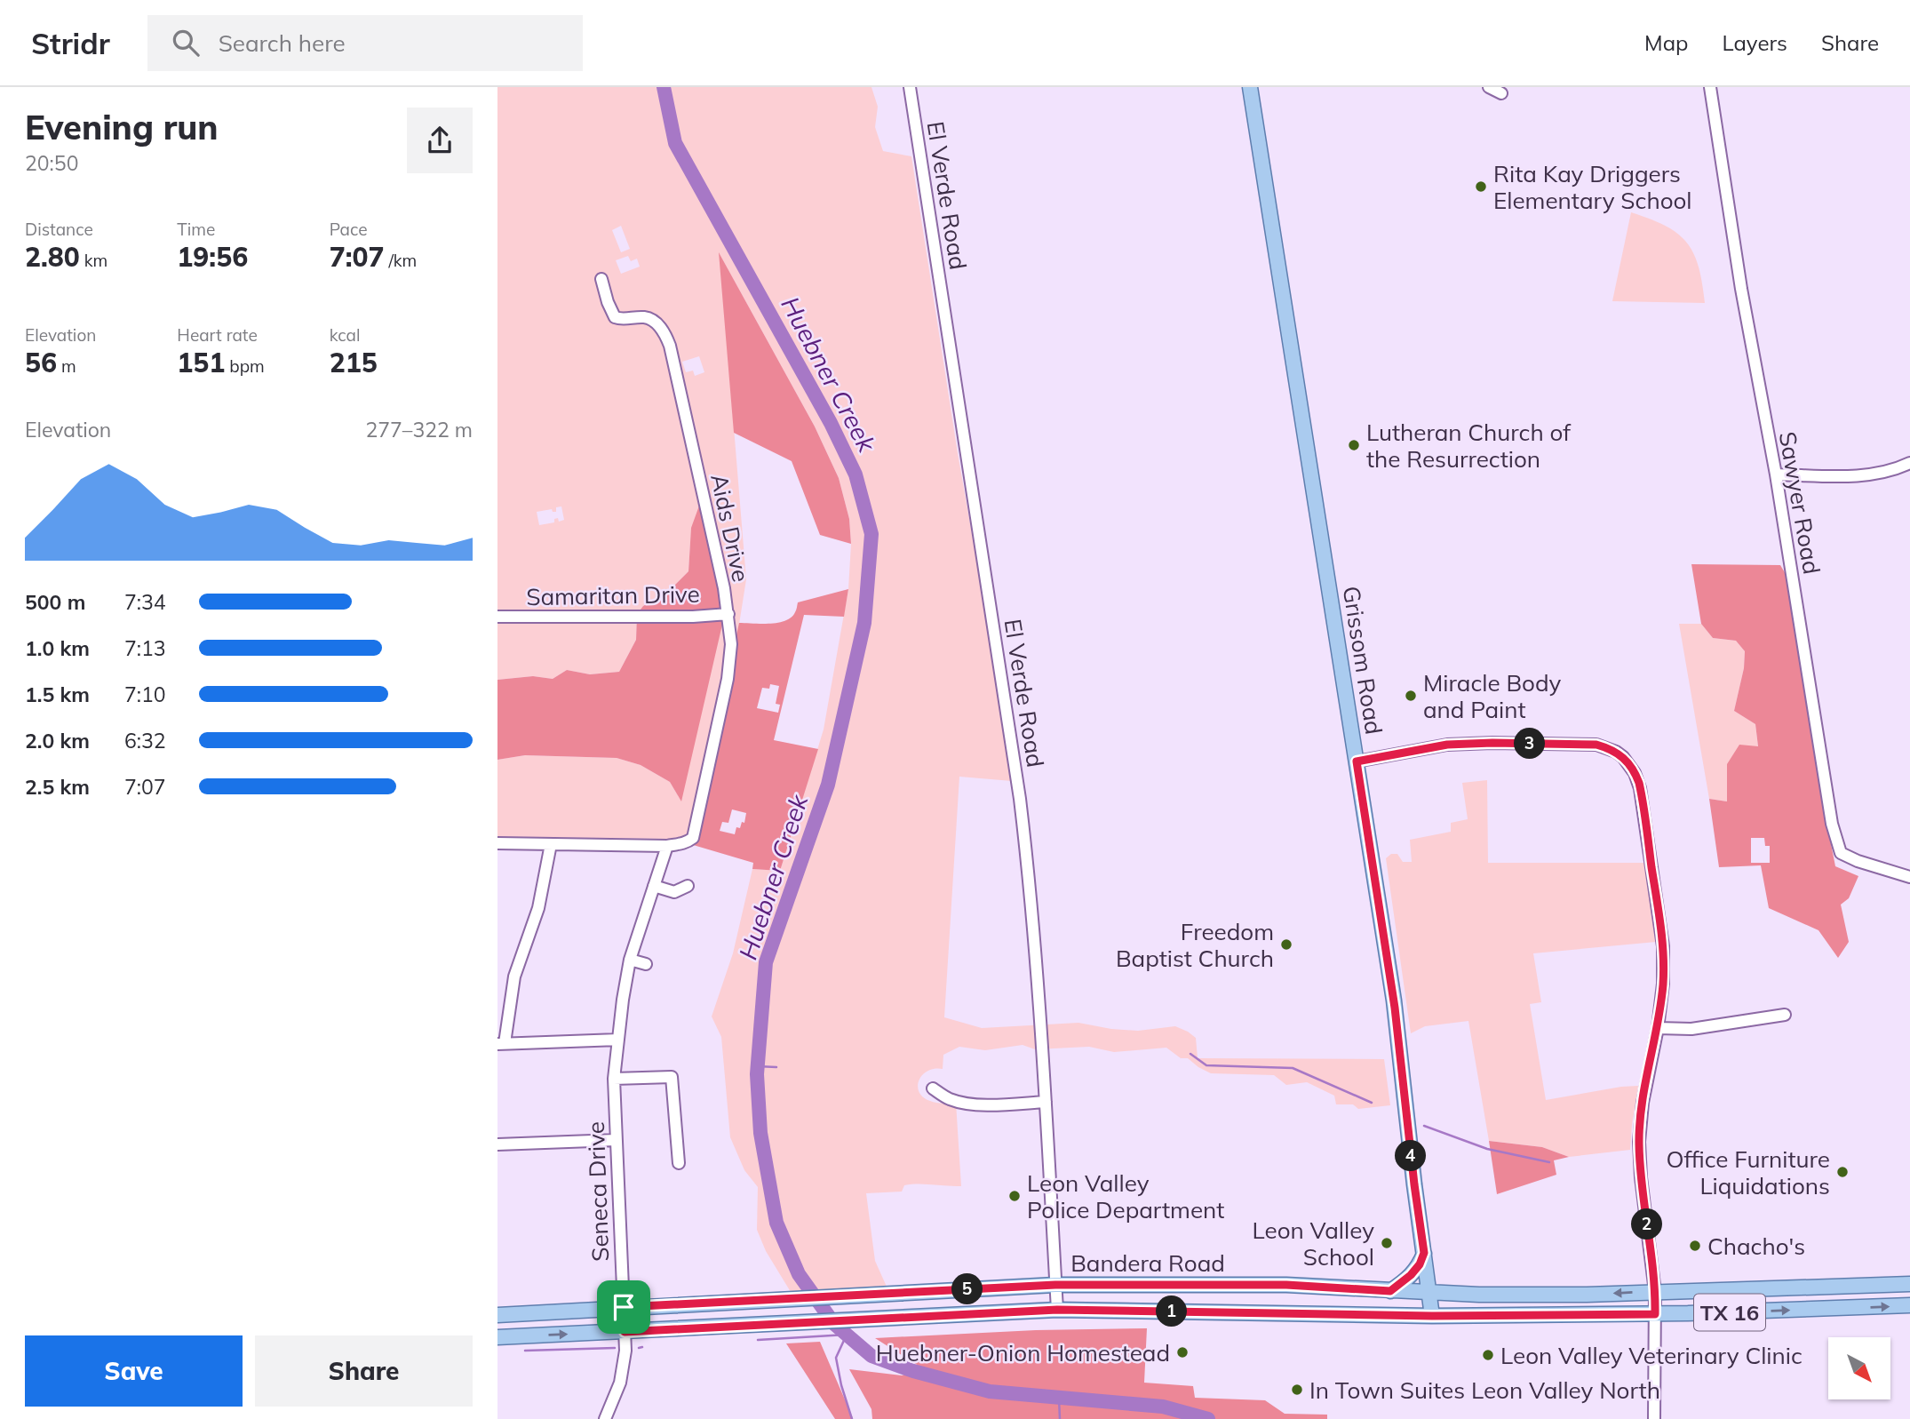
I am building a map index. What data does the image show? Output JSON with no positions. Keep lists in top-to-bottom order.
{
  "streets": {
    "main road": ["Grissom Road", "Bandera Road", "TX 16"],
    "street": [
      "El Verde Road",
      "Sawyer Road",
      "Aids Drive",
      "Samaritan Drive",
      "Seneca Drive"
    ]
  },
  "crossings": [
    ["El Verde Road", "Bandera Road"],
    ["Aids Drive", "Samaritan Drive"],
    ["Aids Drive", "Seneca Drive"],
    ["Grissom Road", "Bandera Road"],
    ["Seneca Drive", "Bandera Road"]
  ],
  "water": ["Huebner Creek"],
  "places": [
    "Rita Kay Driggers Elementary School",
    "Lutheran Church of the Resurrection",
    "Miracle Body and Paint",
    "Freedom Baptist Church",
    "Office Furniture Liquidations",
    "Leon Valley Police Department",
    "Leon Valley School",
    "Chacho's",
    "Huebner-Onion Homestead",
    "Leon Valley Veterinary Clinic",
    "In Town Suites Leon Valley North"
  ],
  "north": "bottom right",
  "page": {
    "header": "Stridr",
    "search": "Search here",
    "nav": ["Map", "Layers", "Share"],
    "heading": ["Evening run", "20:50"],
    "stats": [
      ["Distance", "2.80 km"],
      ["Time", "19:56"],
      ["Pace", "7:07 /km"],
      ["Elevation", "56 m"],
      ["Heart rate", "151 bpm"],
      ["kcal", "215"]
    ],
    "chart": ["Elevation", "277–322 m"],
    "list": [
      {
        "name": "500 m",
        "note": "7:34"
      },
      {
        "name": "1.0 km",
        "note": "7:13"
      },
      {
        "name": "1.5 km",
        "note": "7:10"
      },
      {
        "name": "2.0 km",
        "note": "6:32"
      },
      {
        "name": "2.5 km",
        "note": "7:07"
      }
    ],
    "pins": [
      "3",
      "4",
      "2",
      "5",
      "1"
    ],
    "buttons": ["Save", "Share"]
  }
}
